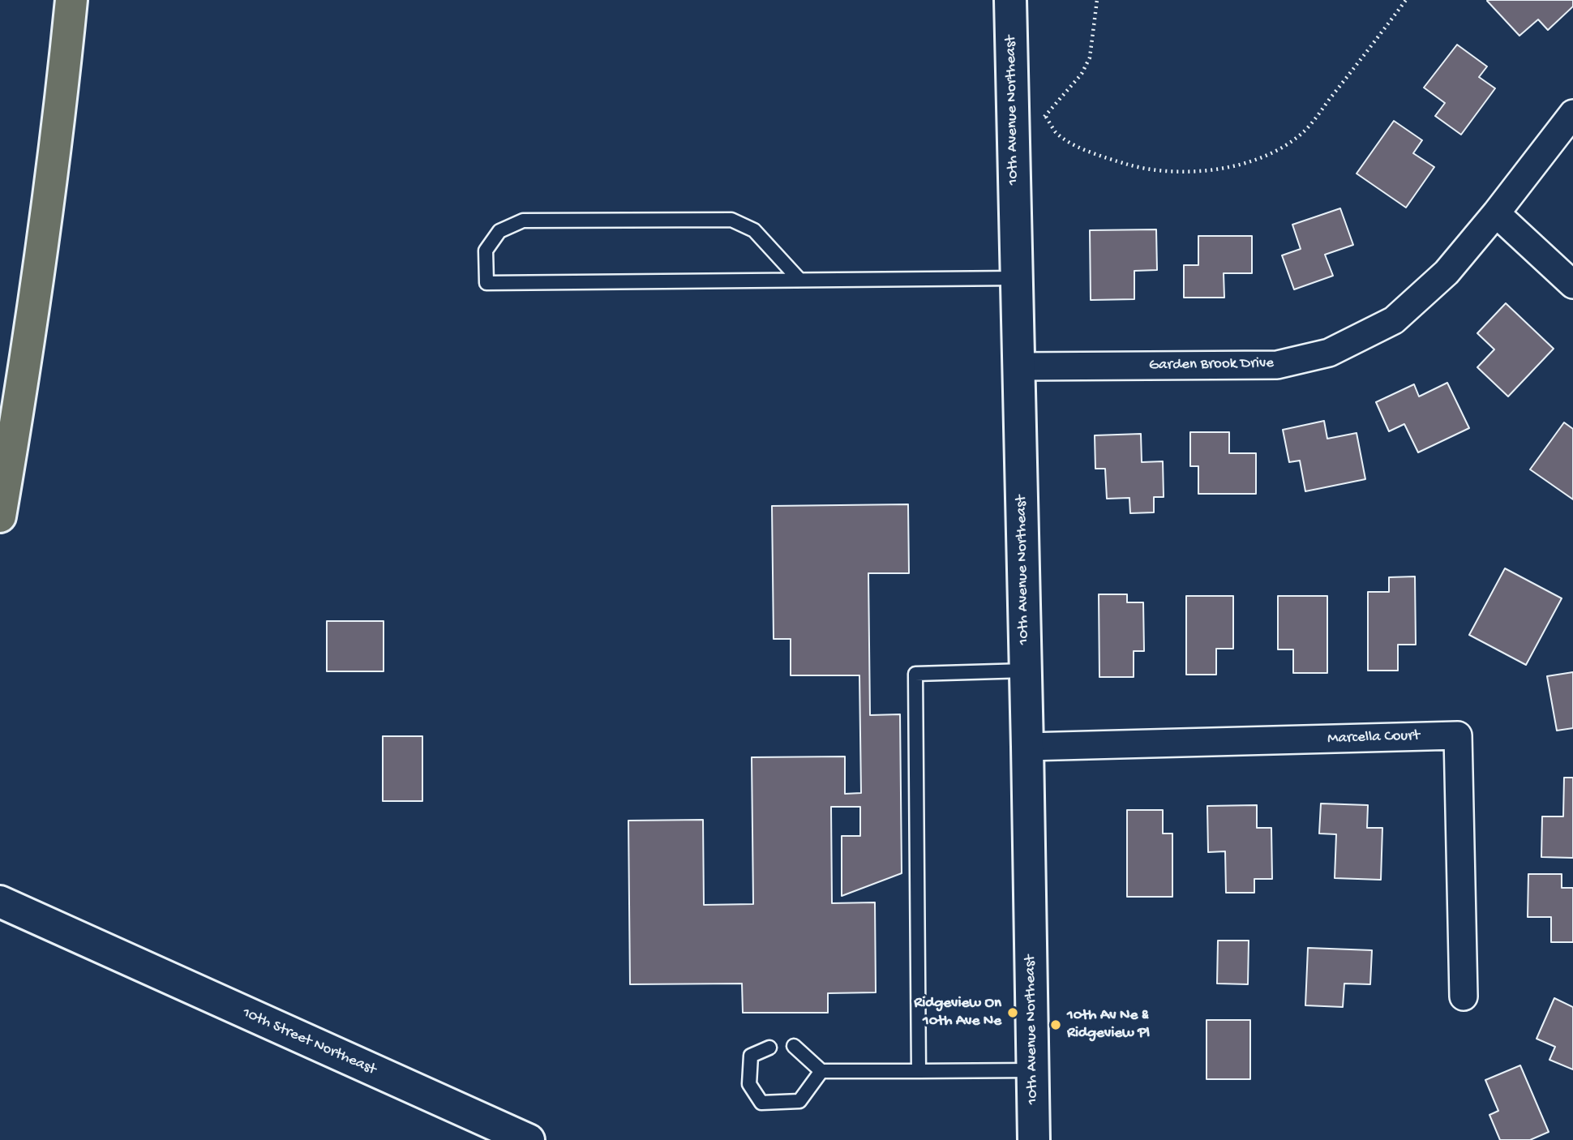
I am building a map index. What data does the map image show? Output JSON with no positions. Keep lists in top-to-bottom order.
{
  "streets": {
    "street": [
      "10th Avenue Northeast",
      "Garden Brook Drive",
      "Marcella Court",
      "10th Street Northeast"
    ]
  },
  "crossings": [
    ["10th Avenue Northeast", "Garden Brook Drive"],
    ["10th Avenue Northeast", "Marcella Court"]
  ],
  "places": ["Ridgeview On 10th Ave Ne", "10th Av Ne & Ridgeview Pl"]
}
